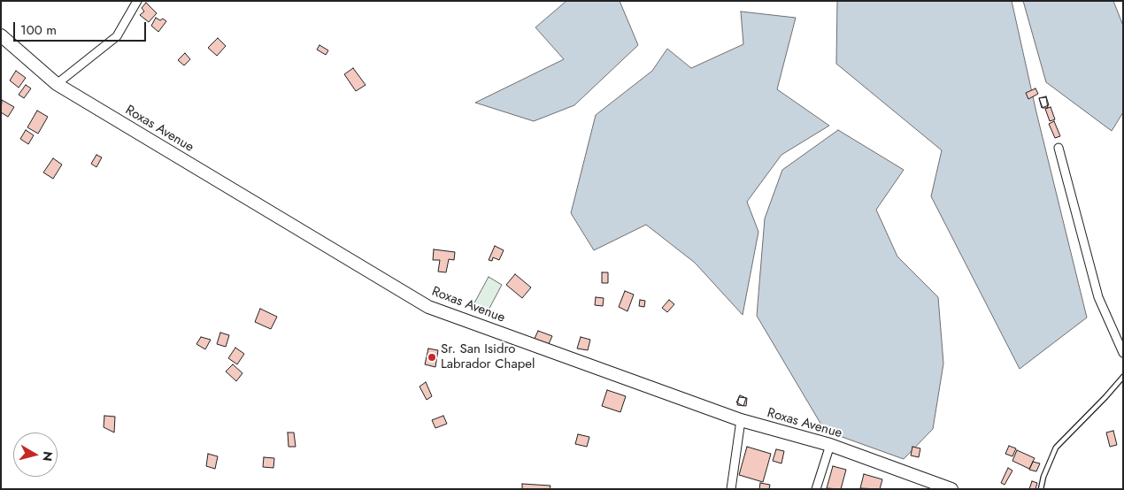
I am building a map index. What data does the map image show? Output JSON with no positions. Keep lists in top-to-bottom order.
{
  "streets": {
    "main road": ["Roxas Avenue"]
  },
  "places": ["Sr. San Isidro Labrador Chapel"],
  "scale_bar": "100 m",
  "north": "right"
}
